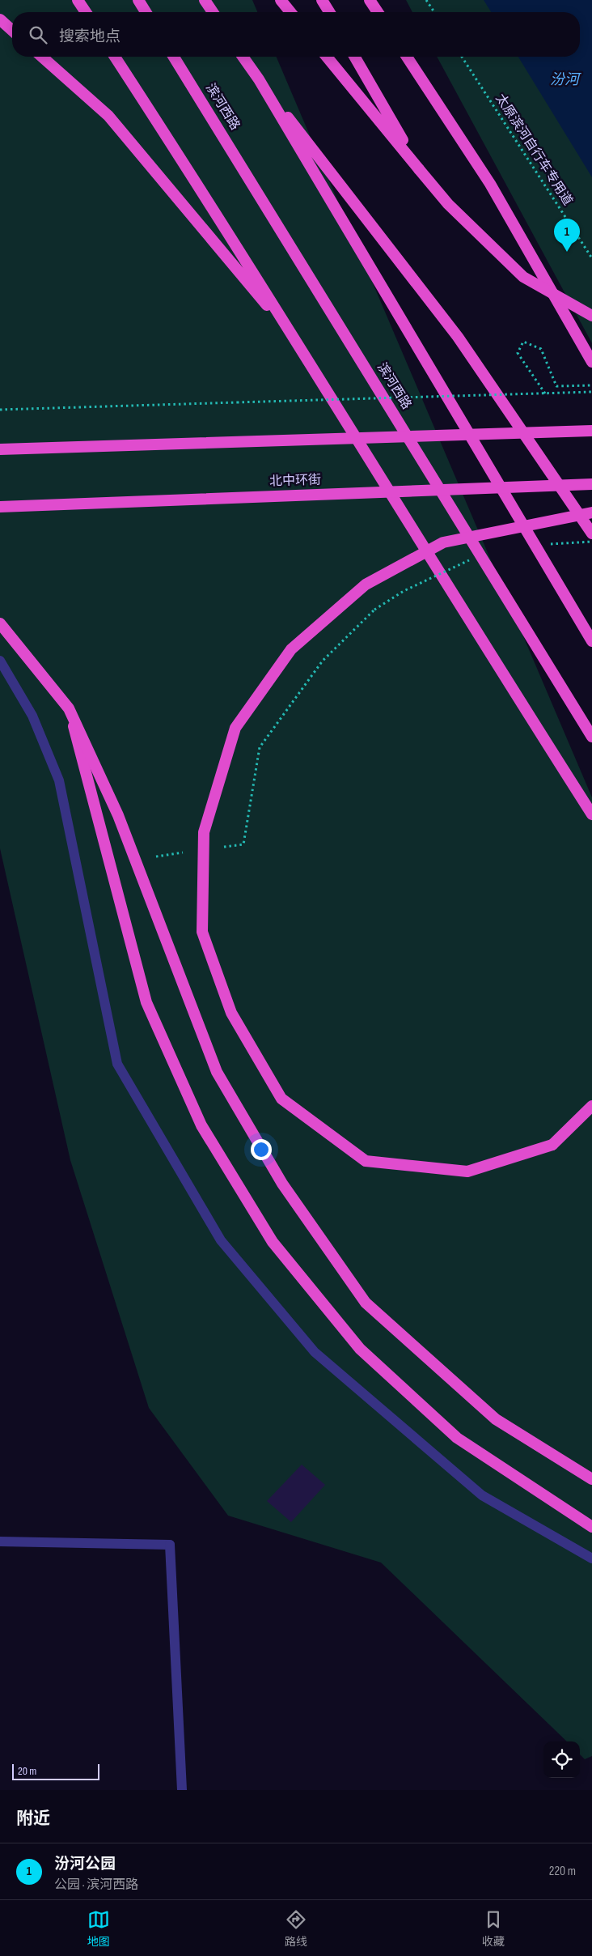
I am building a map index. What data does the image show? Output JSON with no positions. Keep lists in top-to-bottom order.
{
  "streets": {
    "highway": ["滨河西路", "北中环街"],
    "path": ["太原滨河自行车专用道"]
  },
  "water": ["汾河"],
  "scale_bar": "20 m",
  "page": {
    "search": "搜索地点",
    "pins": "1",
    "scale": "20 m",
    "heading": "附近",
    "list": [
      {
        "mark": "1",
        "name": "汾河公园",
        "note": "公园 · 滨河西路",
        "value": "220 m"
      }
    ],
    "nav": ["地图", "路线", "收藏"]
  }
}
